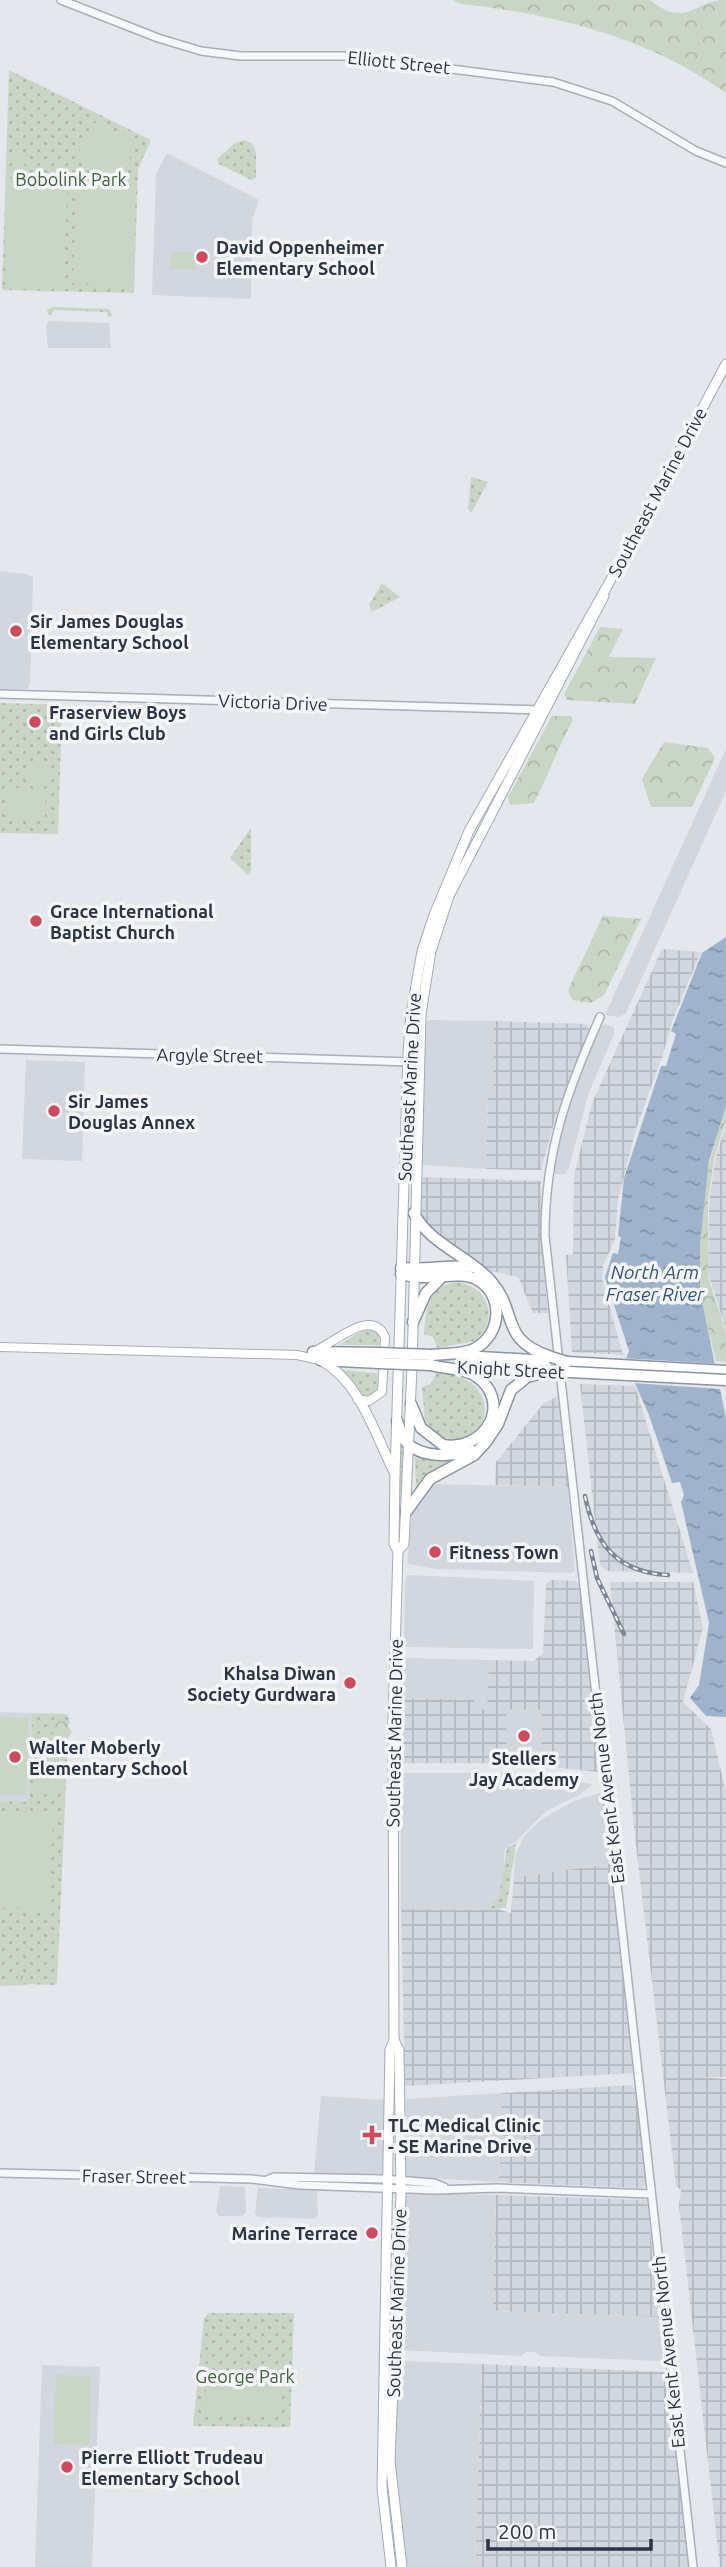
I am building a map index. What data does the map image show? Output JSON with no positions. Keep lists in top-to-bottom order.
{
  "streets": {
    "highway": ["Knight Street"],
    "main road": ["Southeast Marine Drive"],
    "street": [
      "Elliott Street",
      "Victoria Drive",
      "Argyle Street",
      "East Kent Avenue North",
      "Fraser Street"
    ]
  },
  "crossings": [
    ["Southeast Marine Drive", "Victoria Drive"],
    ["Southeast Marine Drive", "Argyle Street"],
    ["Southeast Marine Drive", "Fraser Street"],
    ["East Kent Avenue North", "Fraser Street"]
  ],
  "water": ["North Arm Fraser River"],
  "parks": ["Bobolink Park", "George Park"],
  "places": {
    "other": [
      "David Oppenheimer Elementary School",
      "Sir James Douglas Elementary School",
      "Fraserview Boys and Girls Club",
      "Grace International Baptist Church",
      "Sir James Douglas Annex",
      "Fitness Town",
      "Khalsa Diwan Society Gurdwara",
      "Stellers Jay Academy",
      "Walter Moberly Elementary School",
      "Marine Terrace",
      "Pierre Elliott Trudeau Elementary School"
    ],
    "health": ["TLC Medical Clinic - SE Marine Drive"]
  },
  "scale_bar": "200 m"
}
